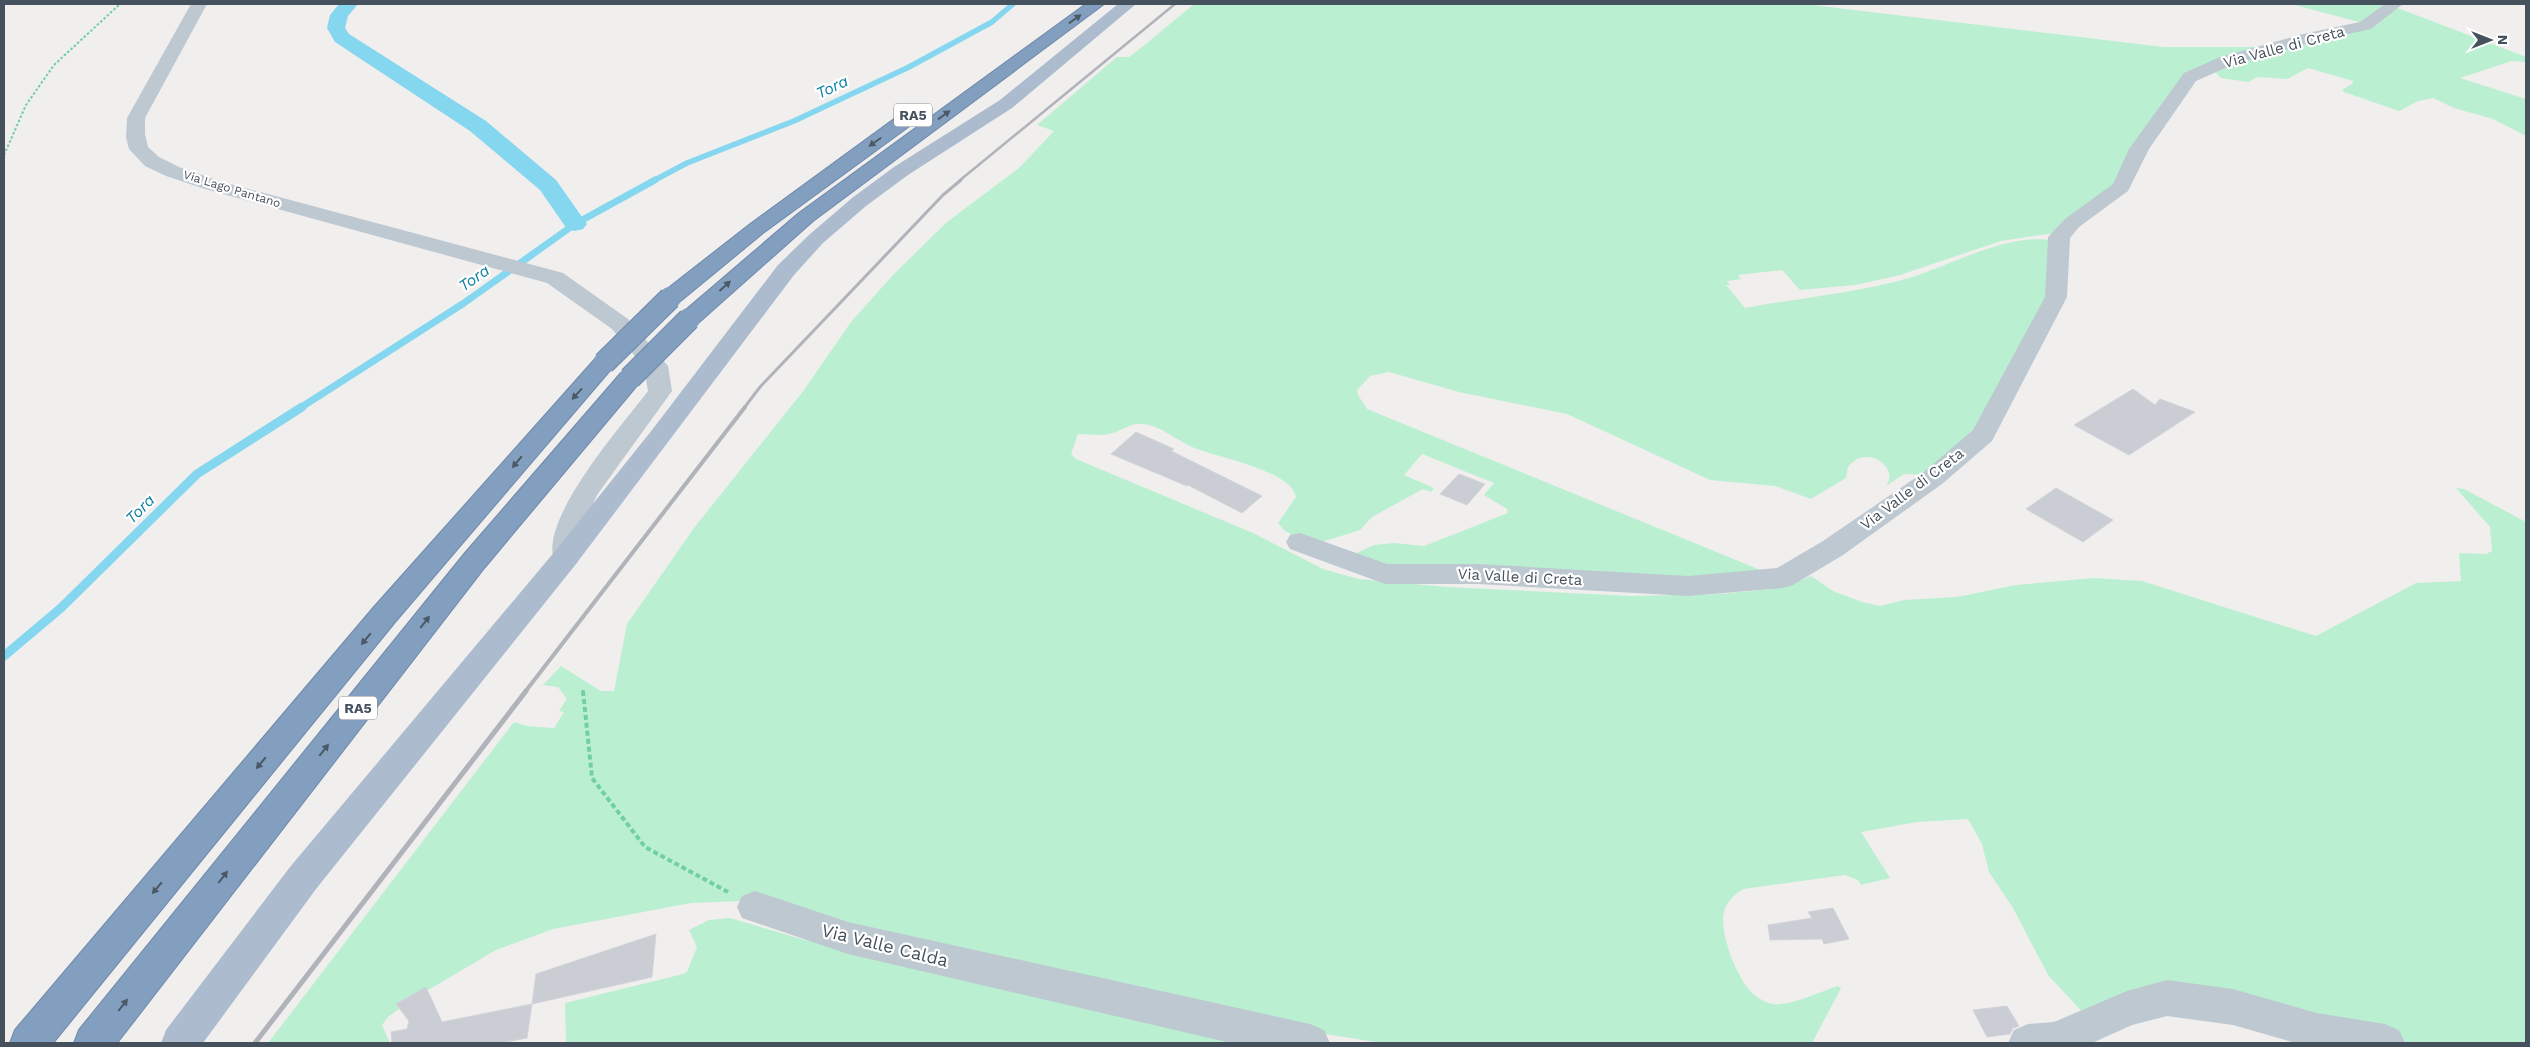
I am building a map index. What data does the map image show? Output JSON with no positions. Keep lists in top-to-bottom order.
{
  "streets": {
    "highway": ["RA5"],
    "street": ["Via Valle di Creta", "Via Lago Pantano", "Via Valle Calda"]
  },
  "water": ["Tora"],
  "north": "right"
}
